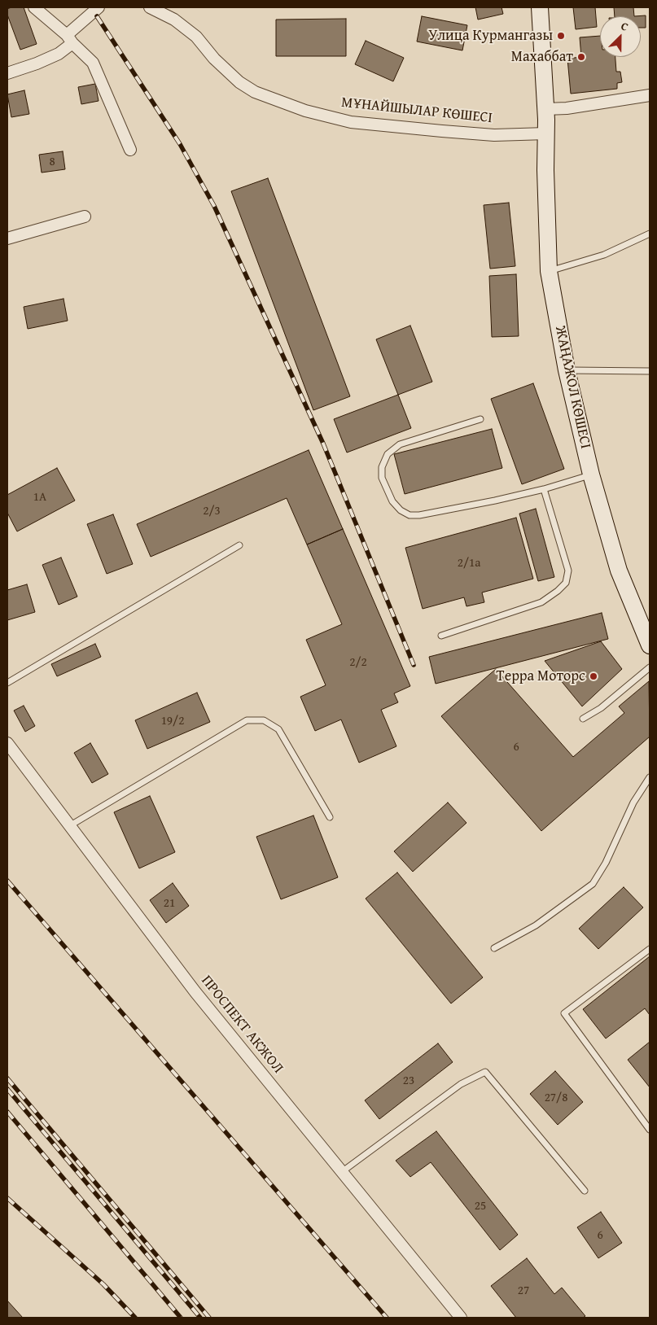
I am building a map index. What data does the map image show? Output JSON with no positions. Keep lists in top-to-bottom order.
{
  "streets": {
    "main road": ["ЖАҢАЖОЛ КӨШЕСІ"],
    "street": ["МҰНАЙШЫЛАР КӨШЕСІ", "ПРОСПЕКТ АКЖОЛ"]
  },
  "crossings": [
    ["МҰНАЙШЫЛАР КӨШЕСІ", "ЖАҢАЖОЛ КӨШЕСІ"]
  ],
  "places": ["Улица Курмангазы", "Махаббат", "Терра Моторс"],
  "house_numbers": [
    "8",
    "1А",
    "2/3",
    "2/1а",
    "2/2",
    "19/2",
    "6",
    "21",
    "23",
    "27/8",
    "25",
    "6",
    "27"
  ],
  "north": "top right"
}
